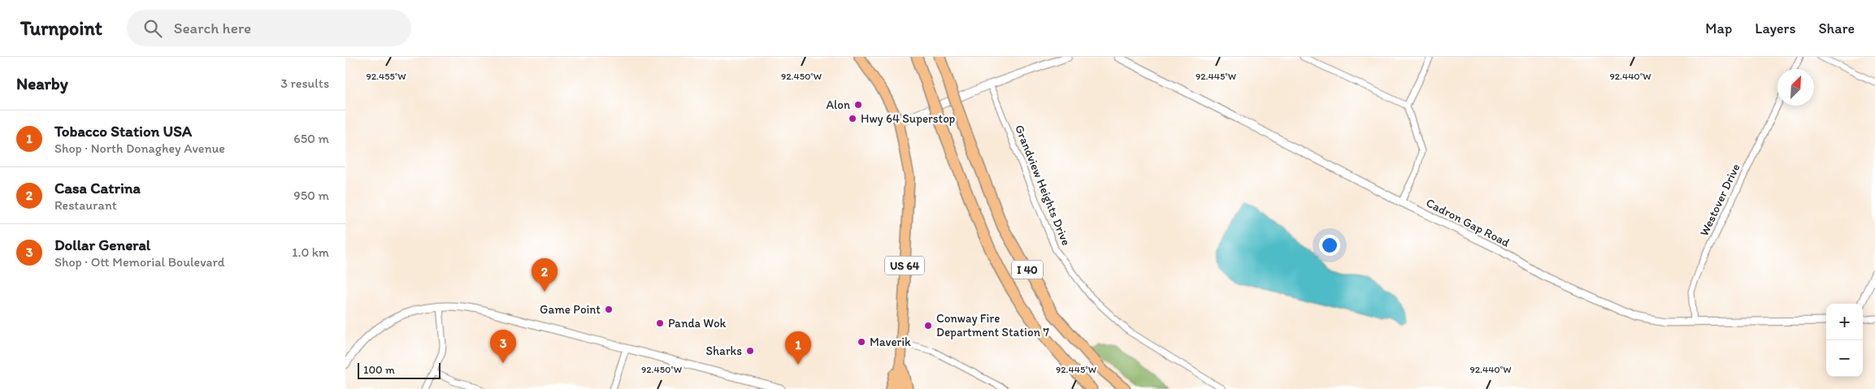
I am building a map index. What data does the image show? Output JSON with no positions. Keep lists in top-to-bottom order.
{
  "streets": {
    "highway": ["I 40"],
    "main road": ["US 64"],
    "street": ["Grandview Heights Drive", "Westover Drive", "Cadron Gap Road"]
  },
  "crossings": [
    ["Westover Drive", "Cadron Gap Road"]
  ],
  "places": [
    "Alon",
    "Hwy 64 Superstop",
    "Game Point",
    "Panda Wok",
    "Conway Fire Department Station 7",
    "Maverik",
    "Sharks"
  ],
  "scale_bar": "100 m",
  "north": "top right",
  "page": {
    "header": "Turnpoint",
    "search": "Search here",
    "nav": ["Map", "Layers", "Share"],
    "heading": ["Nearby", "3 results"],
    "list": [
      {
        "mark": "1",
        "name": "Tobacco Station USA",
        "note": "Shop · North Donaghey Avenue",
        "value": "650 m"
      },
      {
        "mark": "2",
        "name": "Casa Catrina",
        "note": "Restaurant",
        "value": "950 m"
      },
      {
        "mark": "3",
        "name": "Dollar General",
        "note": "Shop · Ott Memorial Boulevard",
        "value": "1.0 km"
      }
    ],
    "pins": ["2", "3", "1"],
    "map_buttons": ["+", "−"],
    "scale": "100 m"
  },
  "coordinates": [
    "92.455°W",
    "92.450°W",
    "92.440°W",
    "92.445°W"
  ]
}
